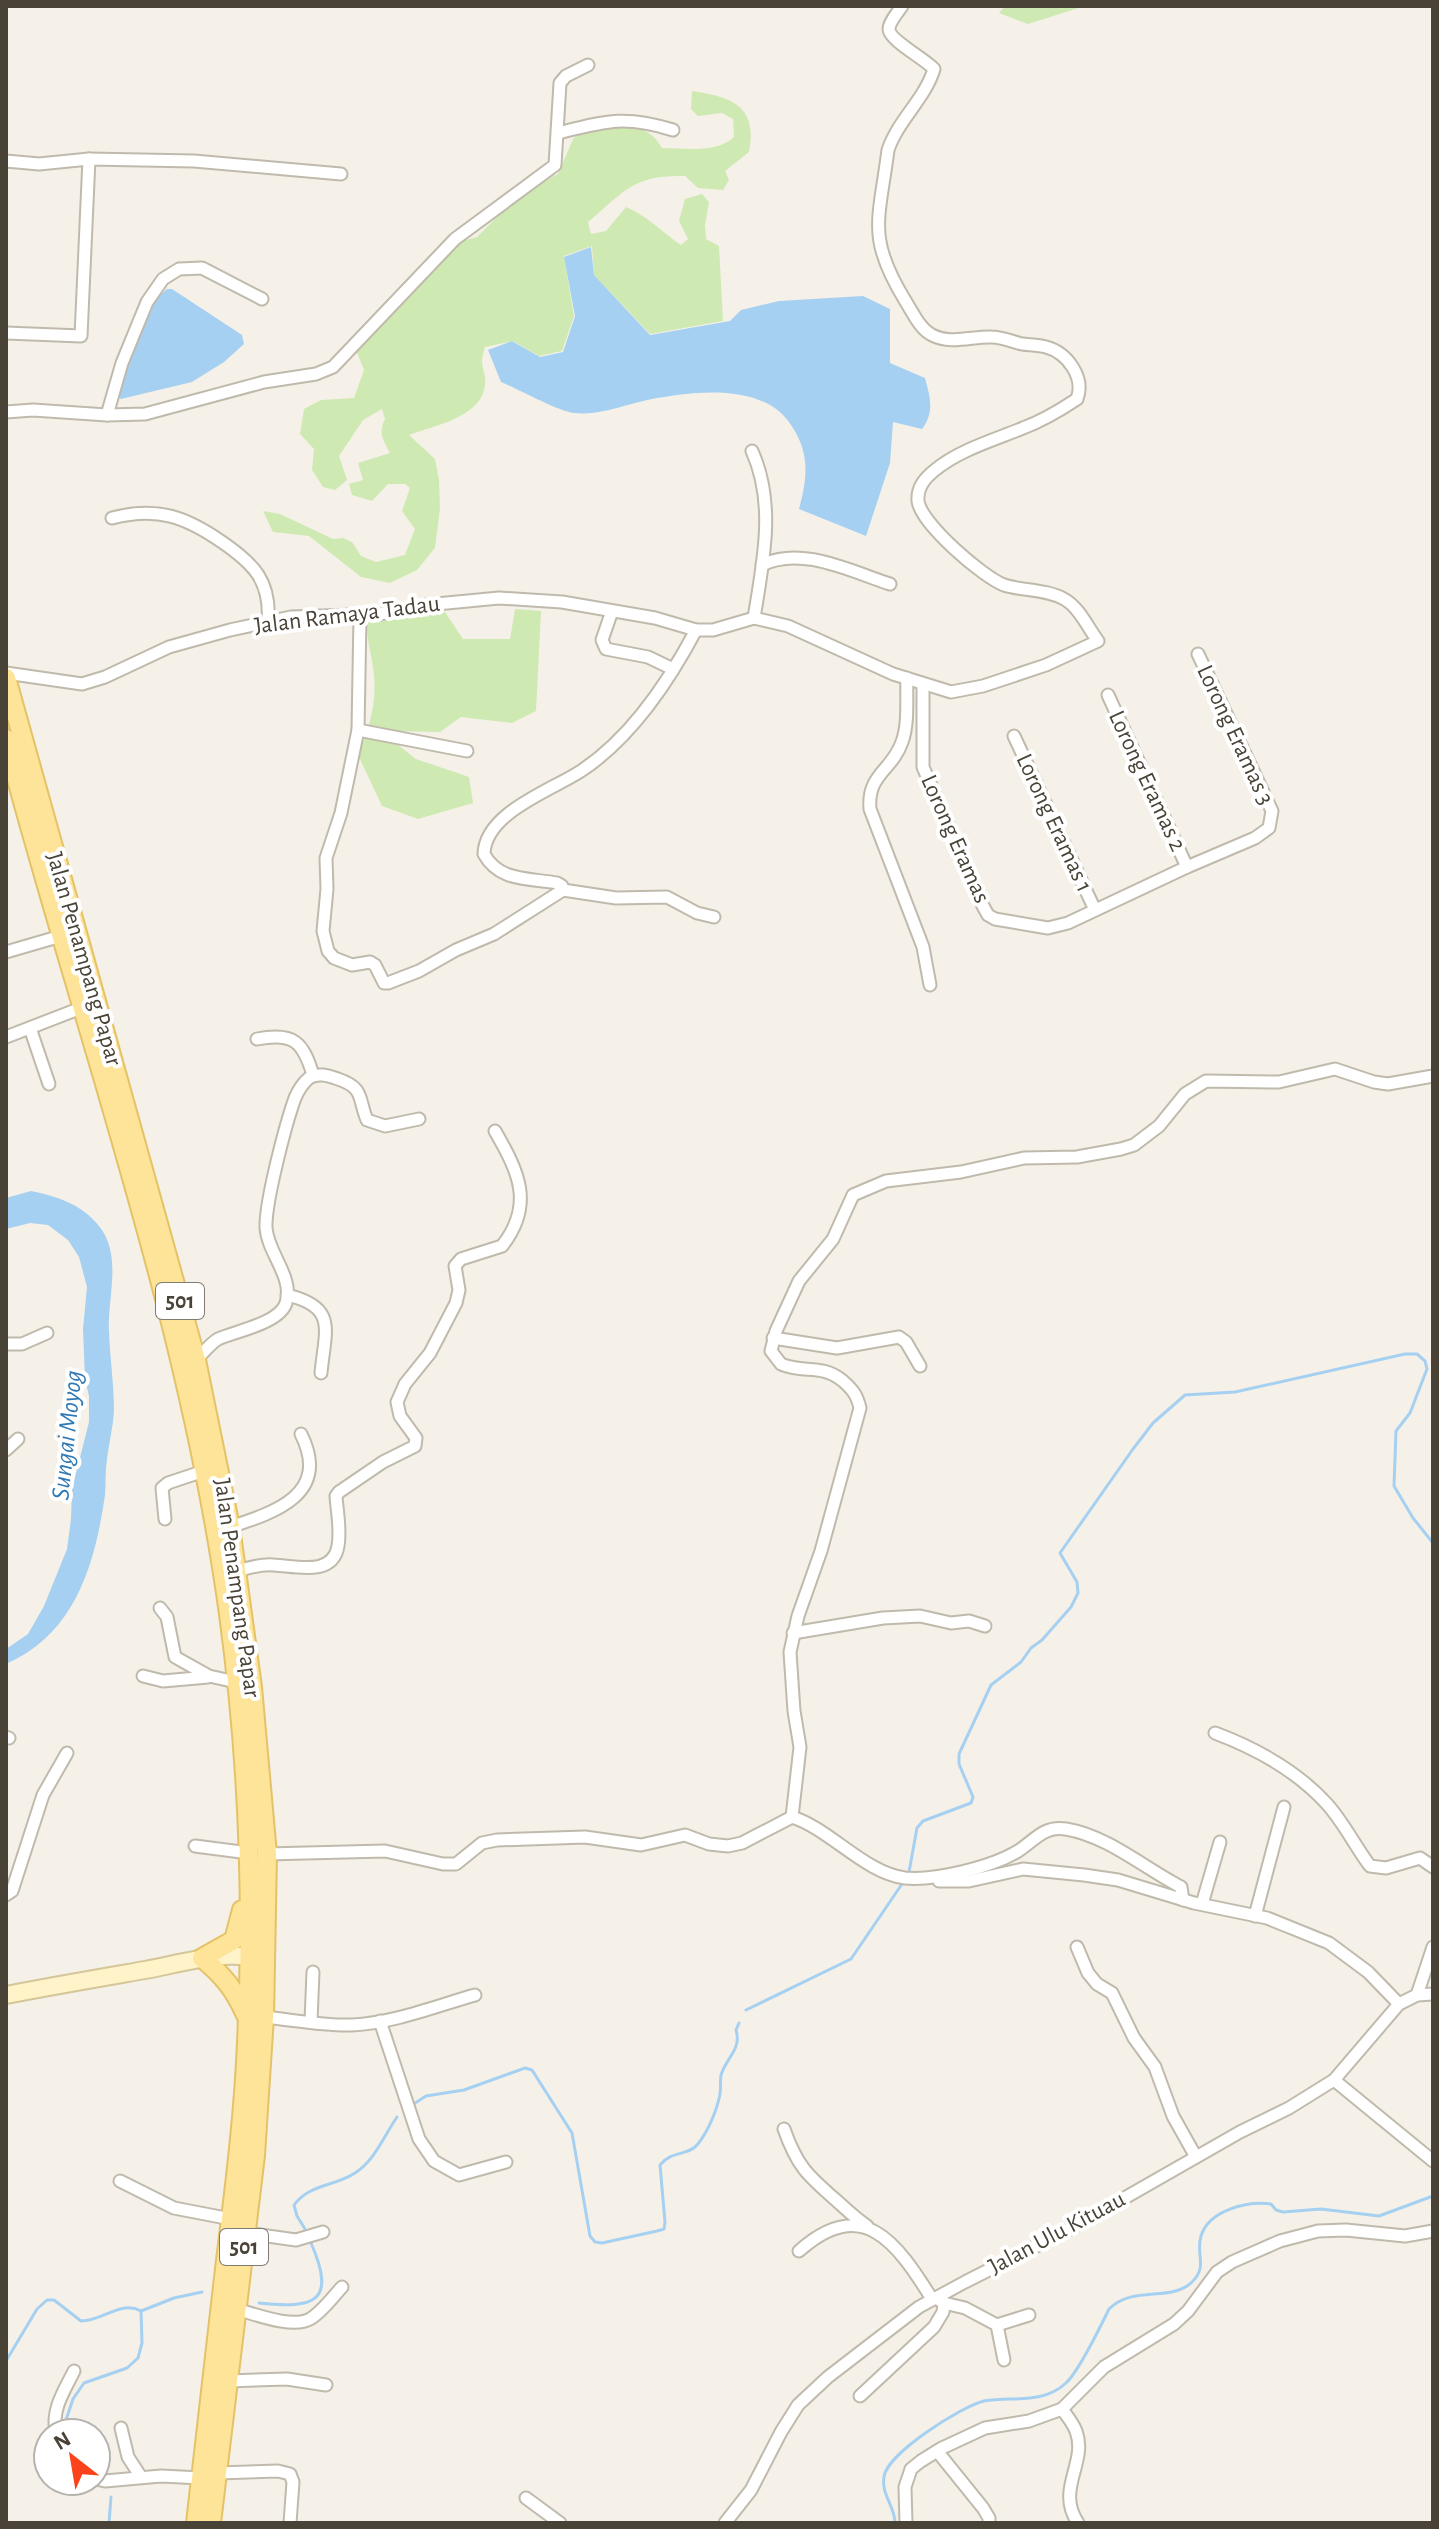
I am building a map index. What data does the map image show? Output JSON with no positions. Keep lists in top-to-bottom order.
{
  "streets": {
    "main road": ["Jalan Penampang Papar", "501"],
    "street": [
      "Jalan Ramaya Tadau",
      "Lorong Eramas 3",
      "Lorong Eramas 2",
      "Lorong Eramas 1",
      "Lorong Eramas",
      "Jalan Ulu Kituau"
    ]
  },
  "crossings": [
    ["Jalan Ramaya Tadau", "Jalan Penampang Papar"],
    ["Lorong Eramas 3", "Lorong Eramas"],
    ["Lorong Eramas 2", "Lorong Eramas"],
    ["Lorong Eramas 1", "Lorong Eramas"]
  ],
  "water": ["Sungai Moyog"],
  "north": "top left"
}
